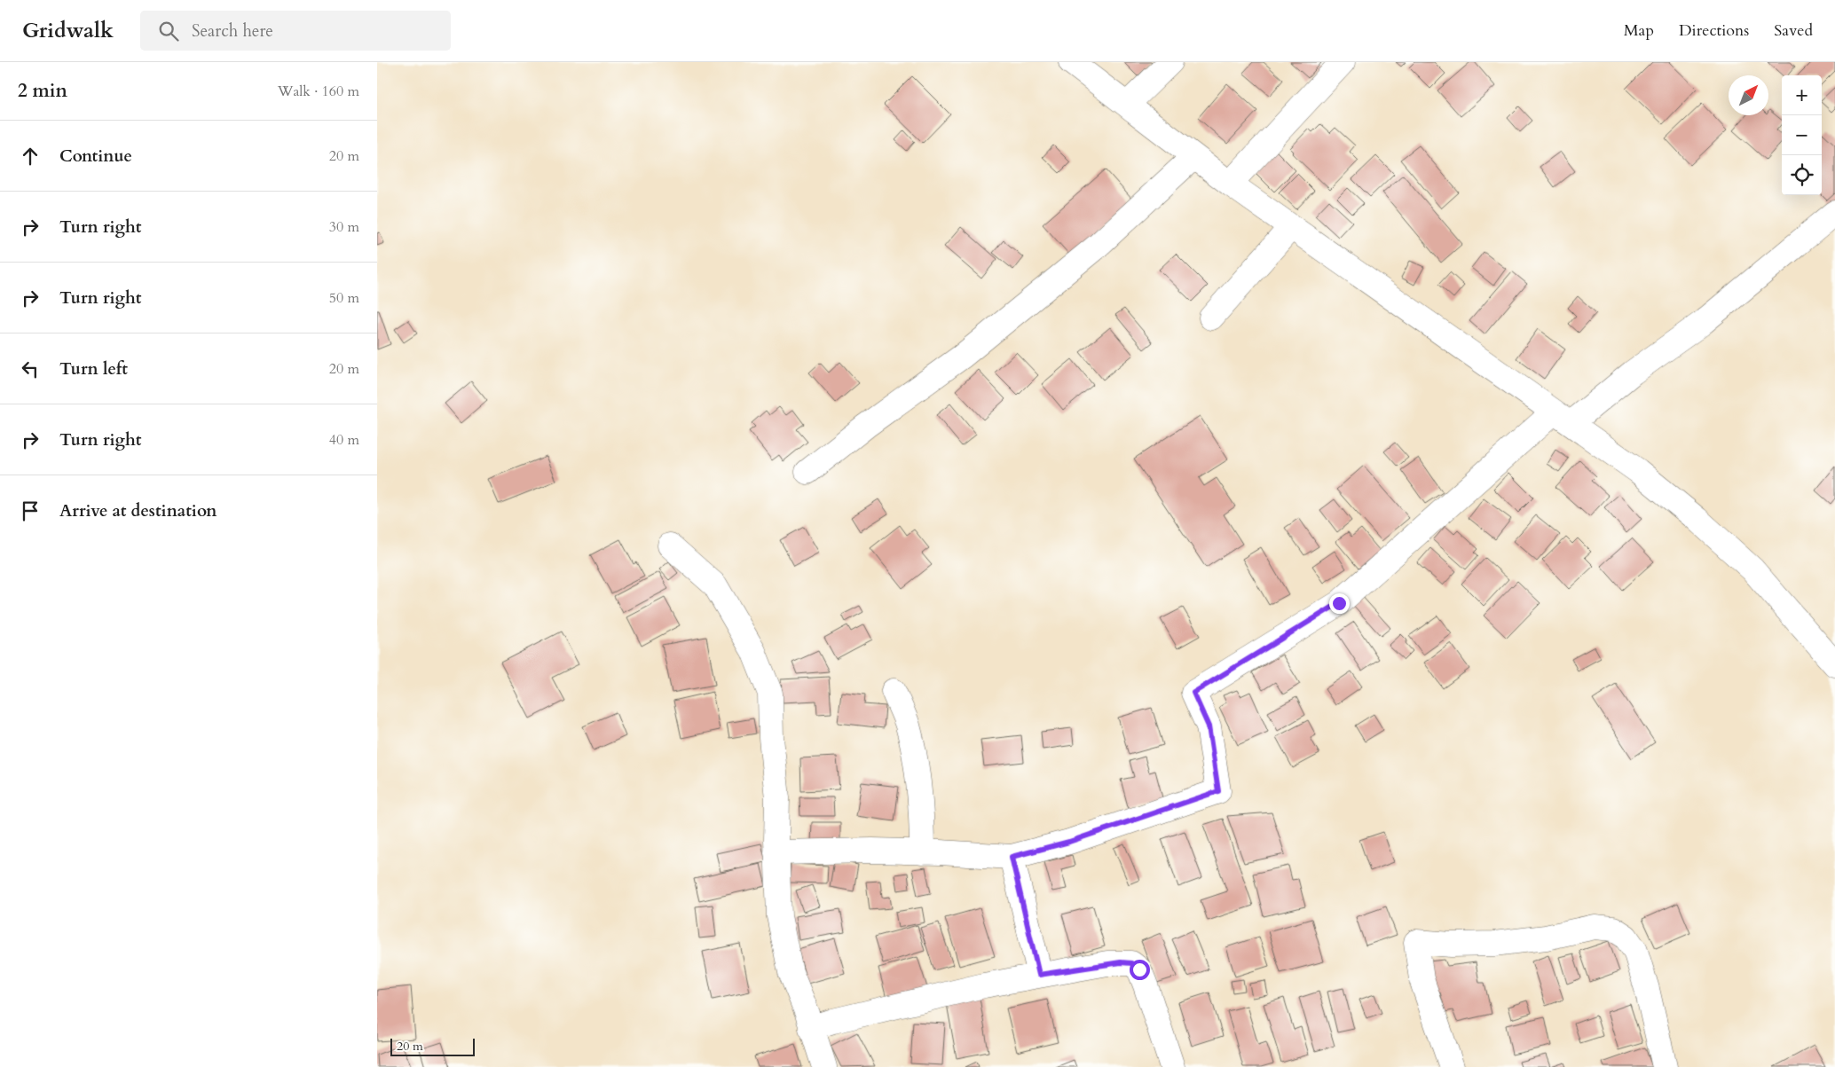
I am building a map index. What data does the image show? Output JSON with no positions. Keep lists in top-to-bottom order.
{
  "scale_bar": "20 m",
  "north": "top right",
  "page": {
    "header": "Gridwalk",
    "search": "Search here",
    "nav": ["Map", "Directions", "Saved"],
    "heading": ["2 min", "Walk · 160 m"],
    "map_buttons": ["+", "−"],
    "list": [
      ["Continue", "20 m"],
      ["Turn right", "30 m"],
      ["Turn right", "50 m"],
      ["Turn left", "20 m"],
      ["Turn right", "40 m"],
      "Arrive at destination"
    ],
    "scale": "20 m"
  }
}
